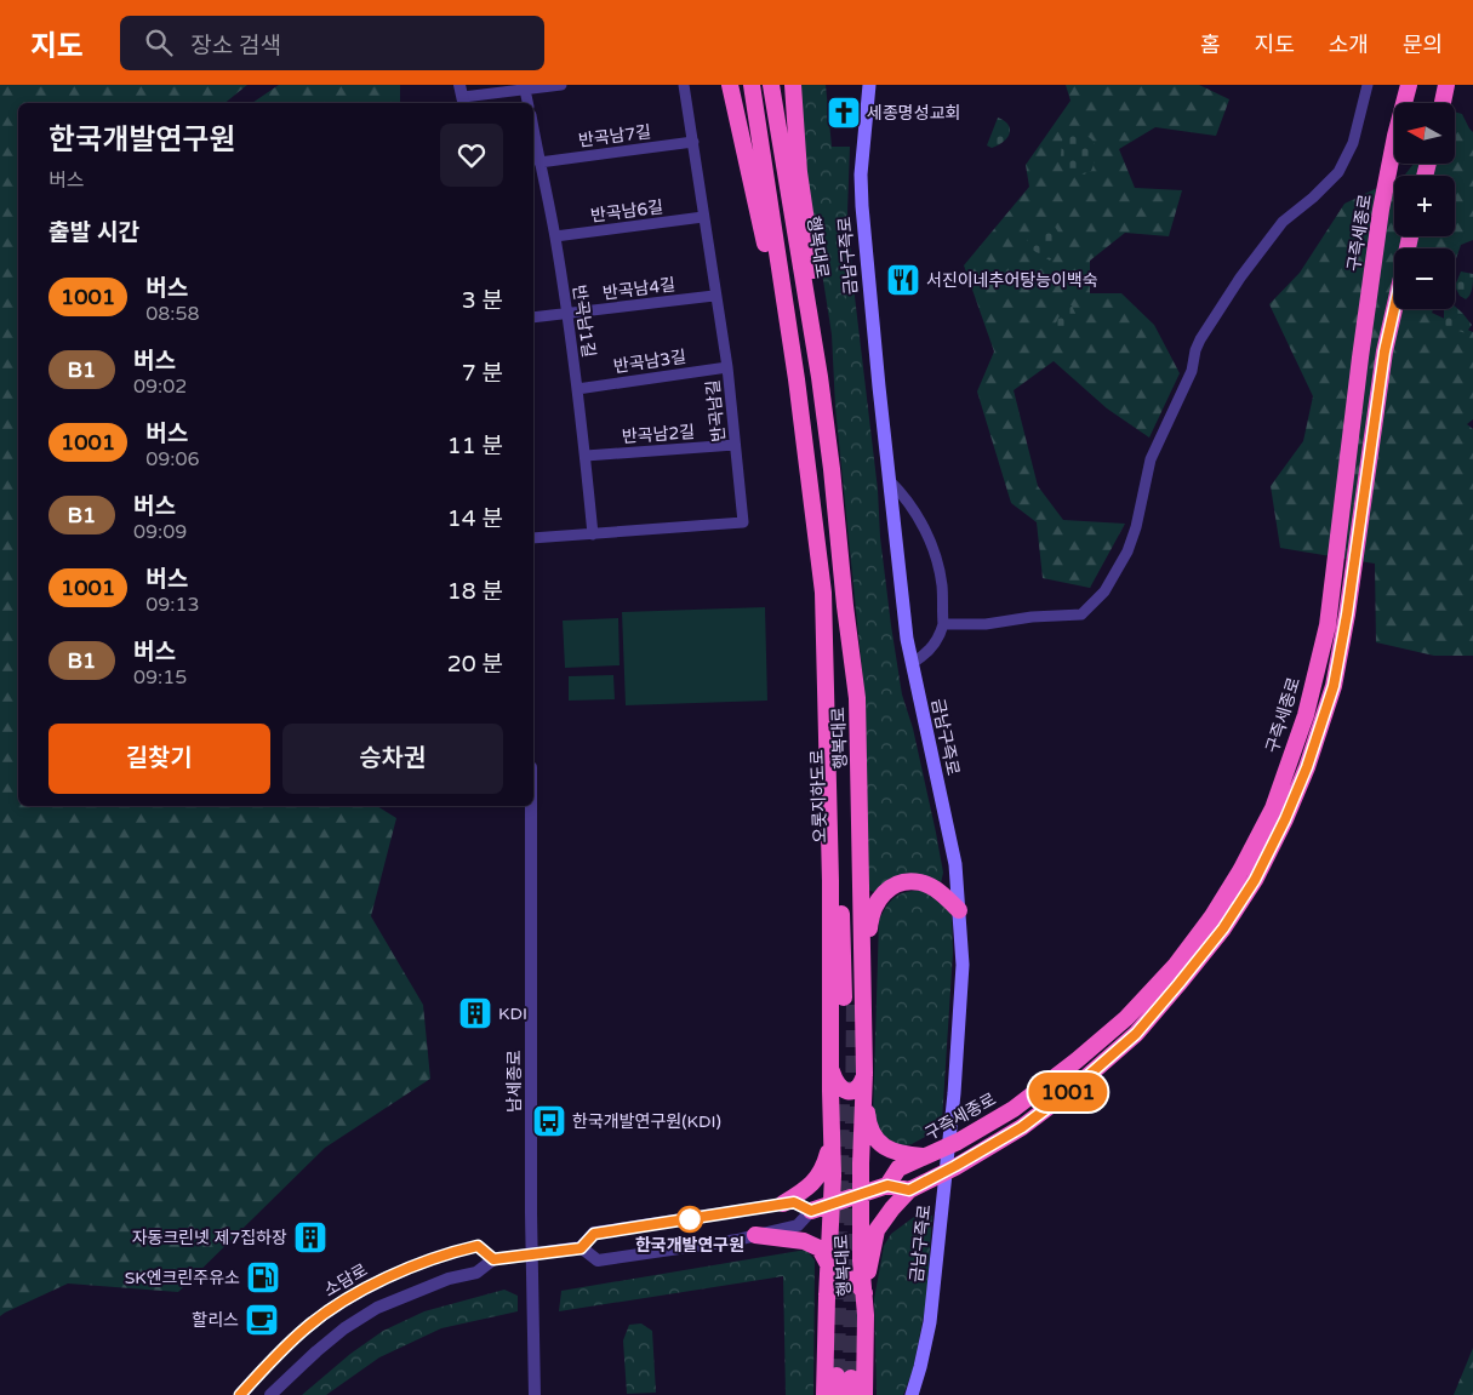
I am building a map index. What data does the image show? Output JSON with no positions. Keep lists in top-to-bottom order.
{
  "streets": {
    "highway": ["구즉세종로", "행복대로", "오롯지하도로"],
    "main road": ["금남구즉로"],
    "street": [
      "반곡남7길",
      "반곡남6길",
      "반곡남4길",
      "반곡남1길",
      "반곡남3길",
      "반곡남길",
      "반곡남2길",
      "남세종로",
      "소담로"
    ]
  },
  "crossings": [
    ["반곡남7길", "반곡남1길"],
    ["반곡남7길", "반곡남길"],
    ["반곡남6길", "반곡남1길"],
    ["반곡남6길", "반곡남길"],
    ["구즉세종로", "행복대로"],
    ["행복대로", "오롯지하도로"],
    ["반곡남4길", "반곡남1길"],
    ["반곡남4길", "반곡남길"],
    ["반곡남1길", "반곡남3길"],
    ["반곡남1길", "반곡남길"],
    ["반곡남1길", "반곡남2길"],
    ["반곡남3길", "반곡남길"],
    ["반곡남길", "반곡남2길"]
  ],
  "places": {
    "church": ["세종명성교회"],
    "restaurant": ["서진이네추어탕능이백숙"],
    "building": ["KDI", "자동크린넷 제7집하장"],
    "bus stop": ["한국개발연구원(KDI)"],
    "other": ["한국개발연구원"],
    "fuel station": ["SK엔크린주유소"],
    "cafe": ["할리스"]
  },
  "lines": ["bus line 1001"],
  "north": "left",
  "page": {
    "header": "지도",
    "search": "장소 검색",
    "nav": [
      "홈",
      "지도",
      "소개",
      "문의"
    ],
    "on_map": "1001",
    "map_buttons": ["+", "−"],
    "heading": [
      ["한국개발연구원", "버스"],
      "출발 시간"
    ],
    "list": [
      {
        "mark": "1001",
        "name": "버스",
        "note": "08:58",
        "value": "3 분"
      },
      {
        "mark": "B1",
        "name": "버스",
        "note": "09:02",
        "value": "7 분"
      },
      {
        "mark": "1001",
        "name": "버스",
        "note": "09:06",
        "value": "11 분"
      },
      {
        "mark": "B1",
        "name": "버스",
        "note": "09:09",
        "value": "14 분"
      },
      {
        "mark": "1001",
        "name": "버스",
        "note": "09:13",
        "value": "18 분"
      },
      {
        "mark": "B1",
        "name": "버스",
        "note": "09:15",
        "value": "20 분"
      }
    ],
    "buttons": ["길찾기", "승차권"]
  }
}
